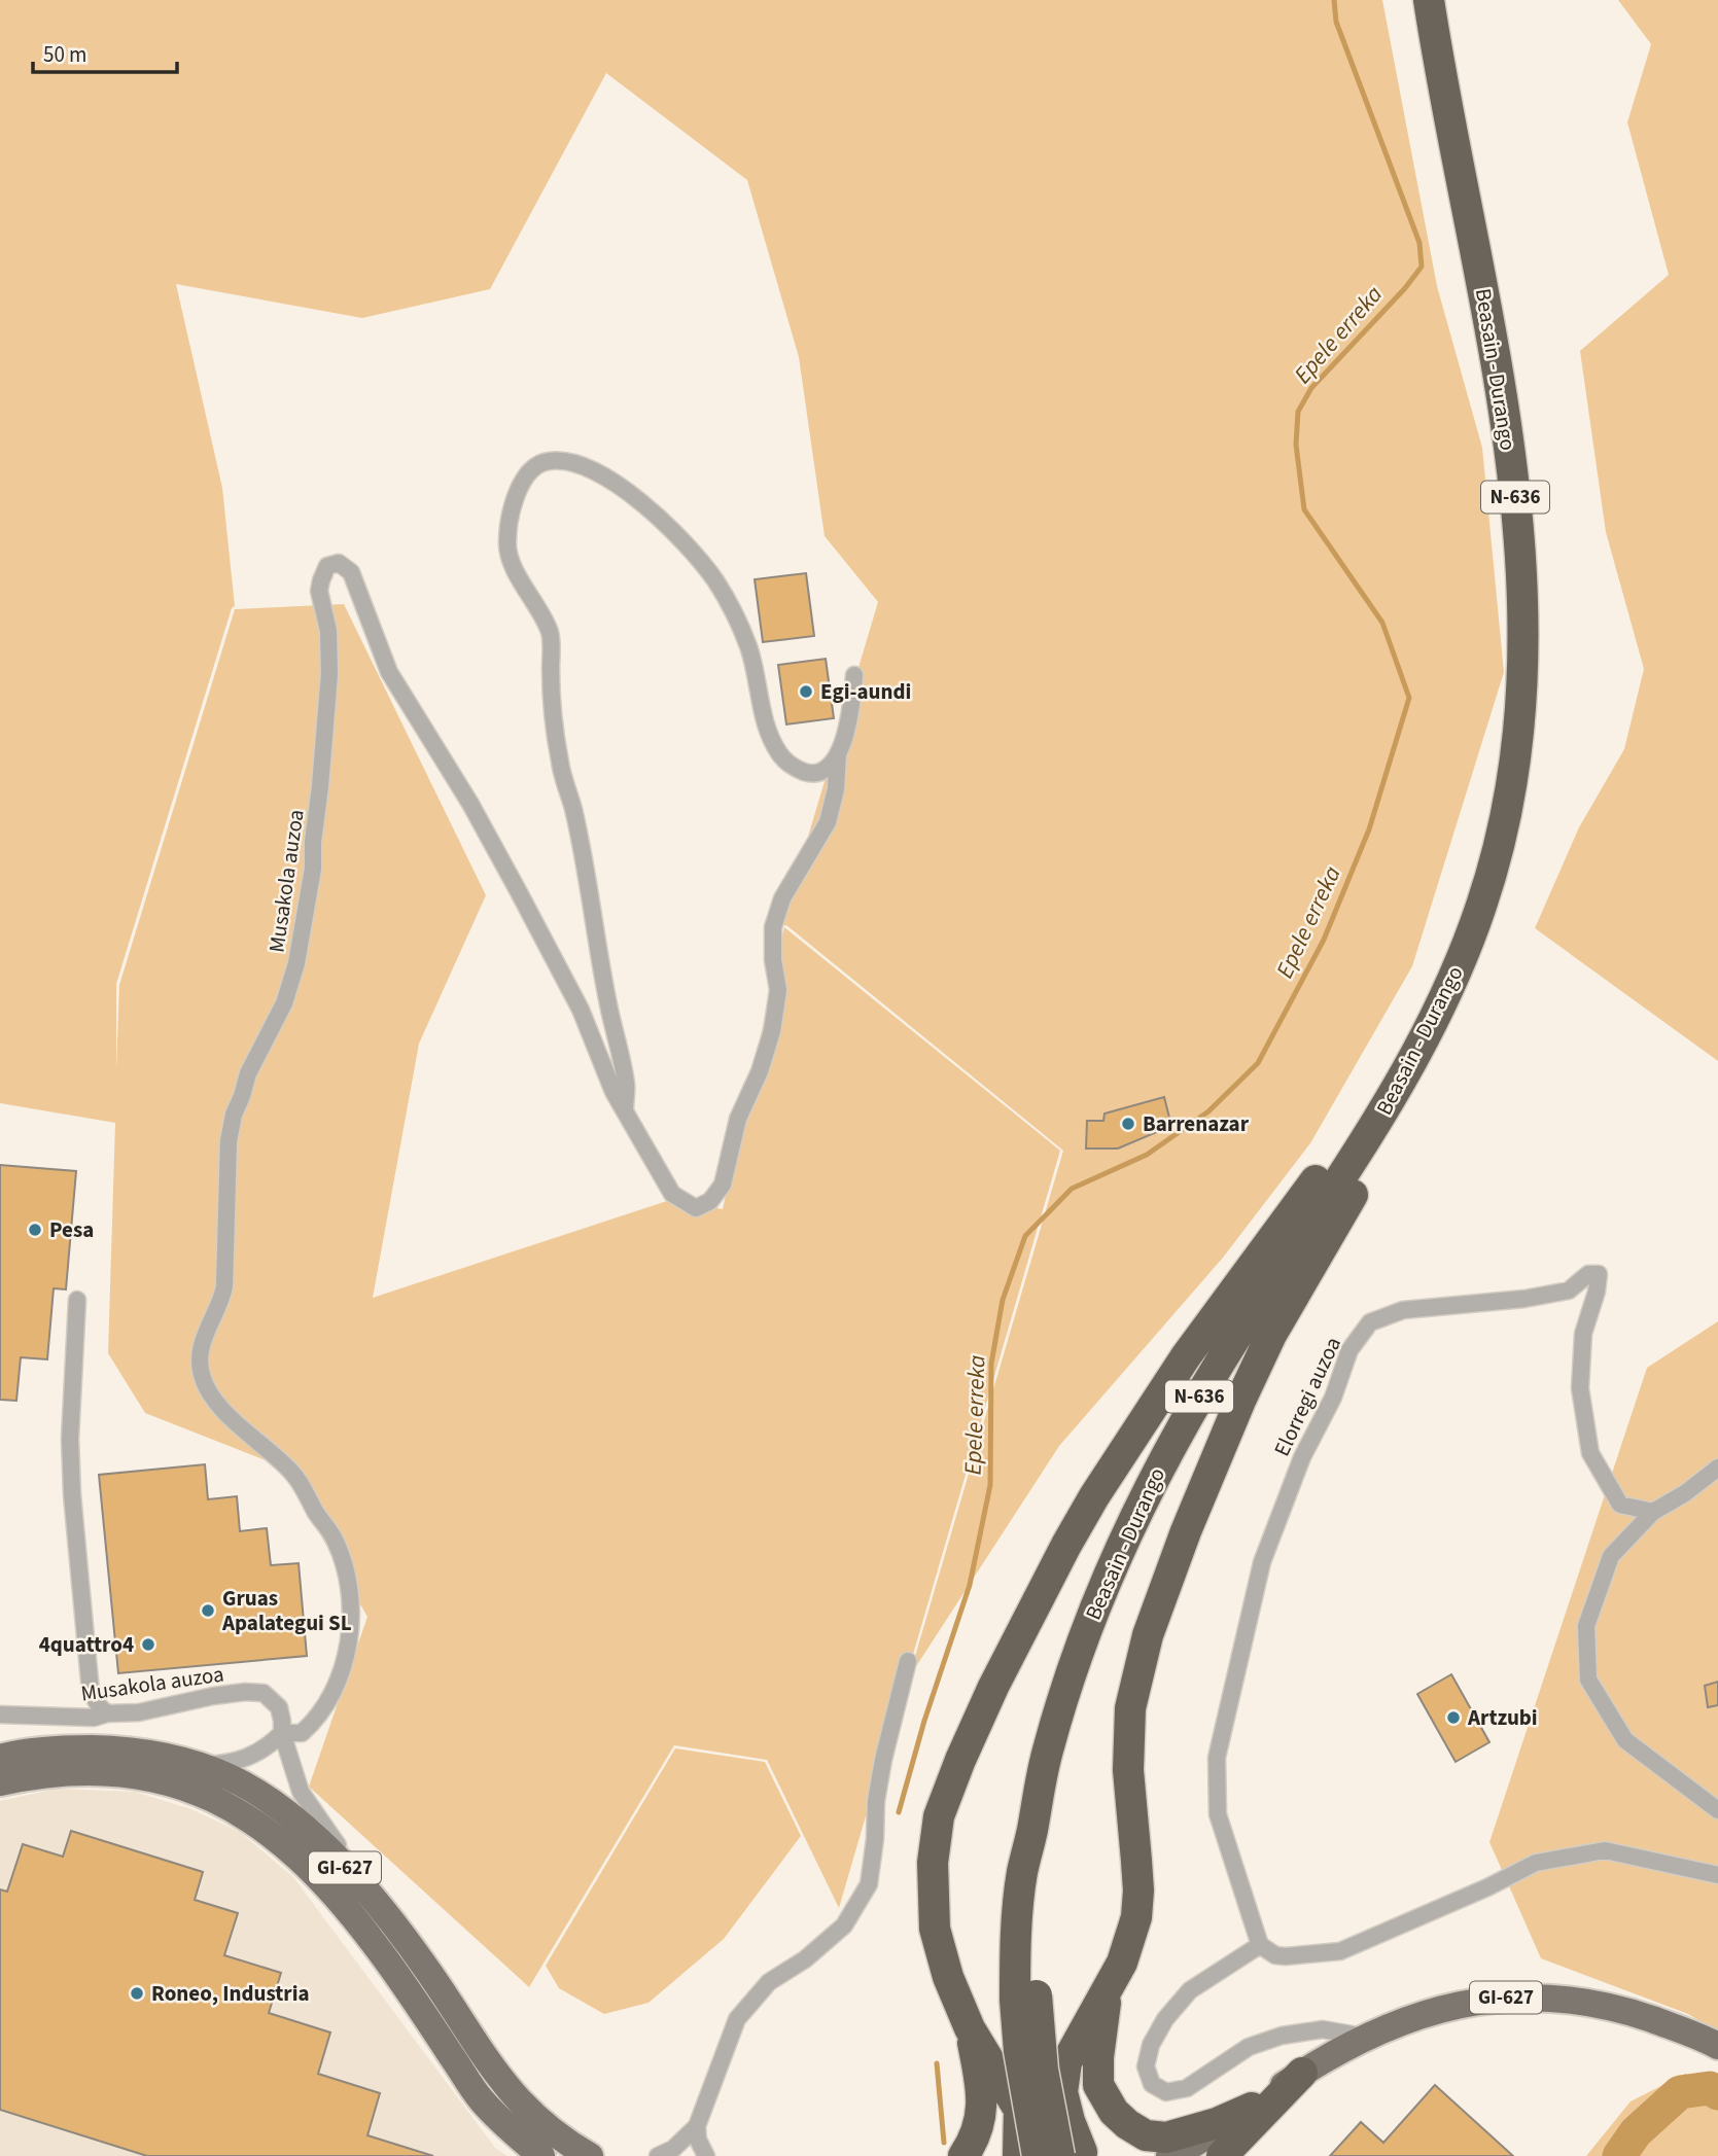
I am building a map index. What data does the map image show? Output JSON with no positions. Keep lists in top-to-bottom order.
{
  "streets": {
    "highway": ["Beasain - Durango", "N-636"],
    "main road": ["GI-627"],
    "street": ["Musakola auzoa", "Elorregi auzoa"]
  },
  "crossings": [
    ["Musakola auzoa", "GI-627"]
  ],
  "water": ["Epele erreka"],
  "places": [
    "Egi-aundi",
    "Barrenazar",
    "Pesa",
    "Gruas Apalategui SL",
    "4quattro4",
    "Artzubi",
    "Roneo, Industria"
  ],
  "scale_bar": "50 m"
}
